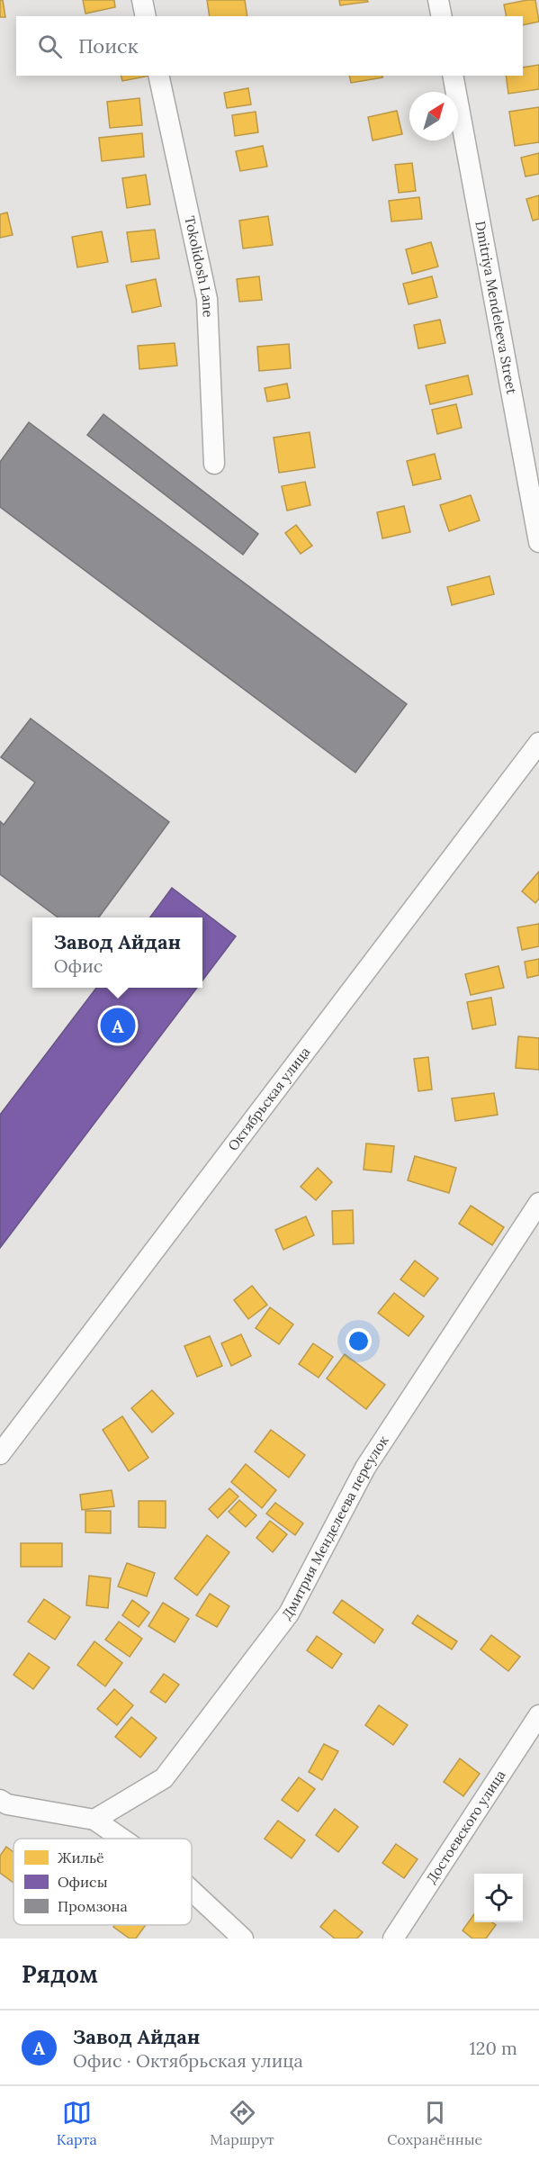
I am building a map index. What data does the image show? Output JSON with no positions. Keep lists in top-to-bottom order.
{
  "streets": {
    "street": [
      "Tokolidosh Lane",
      "Dmitriya Mendeleeva Street",
      "Октябрьская улица",
      "Дмитрия Менделеева переулок",
      "Достоевского улица"
    ]
  },
  "legend": ["Жильё", "Офисы", "Промзона"],
  "north": "top right",
  "page": {
    "search": "Поиск",
    "popup": ["Завод Айдан", "Офис"],
    "pins": "A",
    "heading": "Рядом",
    "list": [
      {
        "mark": "A",
        "name": "Завод Айдан",
        "note": "Офис · Октябрьская улица",
        "value": "120 m"
      }
    ],
    "nav": ["Карта", "Маршрут", "Сохранённые"]
  }
}
